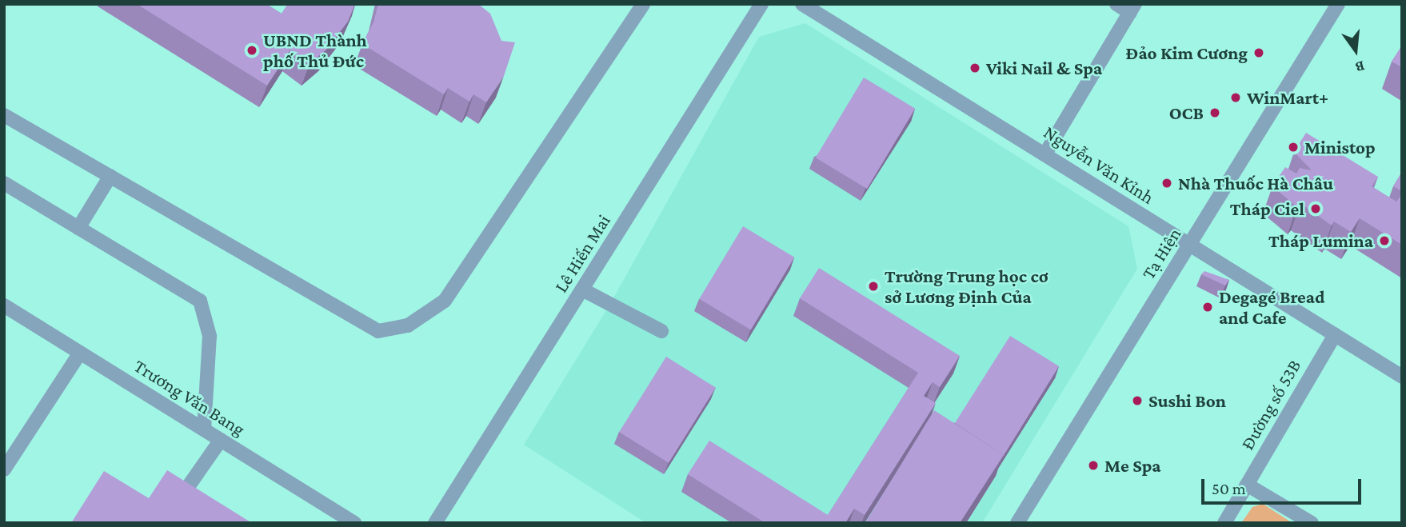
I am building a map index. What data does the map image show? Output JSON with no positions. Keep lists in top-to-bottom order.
{
  "streets": {
    "street": [
      "Nguyễn Văn Kỉnh",
      "Lê Hiến Mai",
      "Tạ Hiện",
      "Trương Văn Bang",
      "Đường số 53B"
    ]
  },
  "crossings": [
    ["Nguyễn Văn Kỉnh", "Tạ Hiện"],
    ["Nguyễn Văn Kỉnh", "Đường số 53B"]
  ],
  "places": [
    "UBND Thành phố Thủ Đức",
    "Đảo Kim Cương",
    "Viki Nail & Spa",
    "WinMart+",
    "OCB",
    "Ministop",
    "Nhà Thuốc Hà Châu",
    "Tháp Ciel",
    "Tháp Lumina",
    "Trường Trung học cơ sở Lương Định Của",
    "Degagé Bread and Cafe",
    "Sushi Bon",
    "Me Spa"
  ],
  "scale_bar": "50 m",
  "north": "bottom"
}
